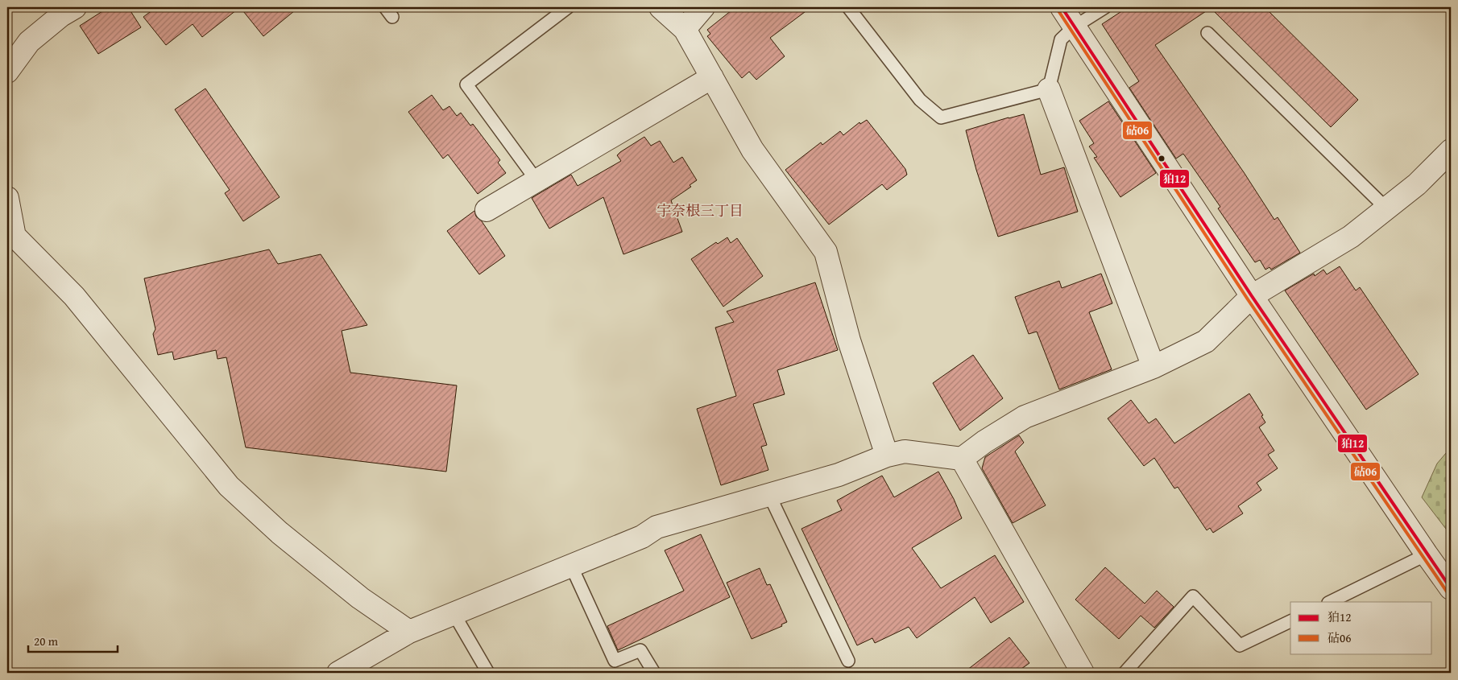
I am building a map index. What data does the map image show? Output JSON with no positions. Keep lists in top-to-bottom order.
{
  "districts": ["宇奈根三丁目"],
  "lines": ["transit line 狛12", "transit line 砧06"],
  "legend": ["狛12", "砧06"],
  "scale_bar": "20 m"
}
